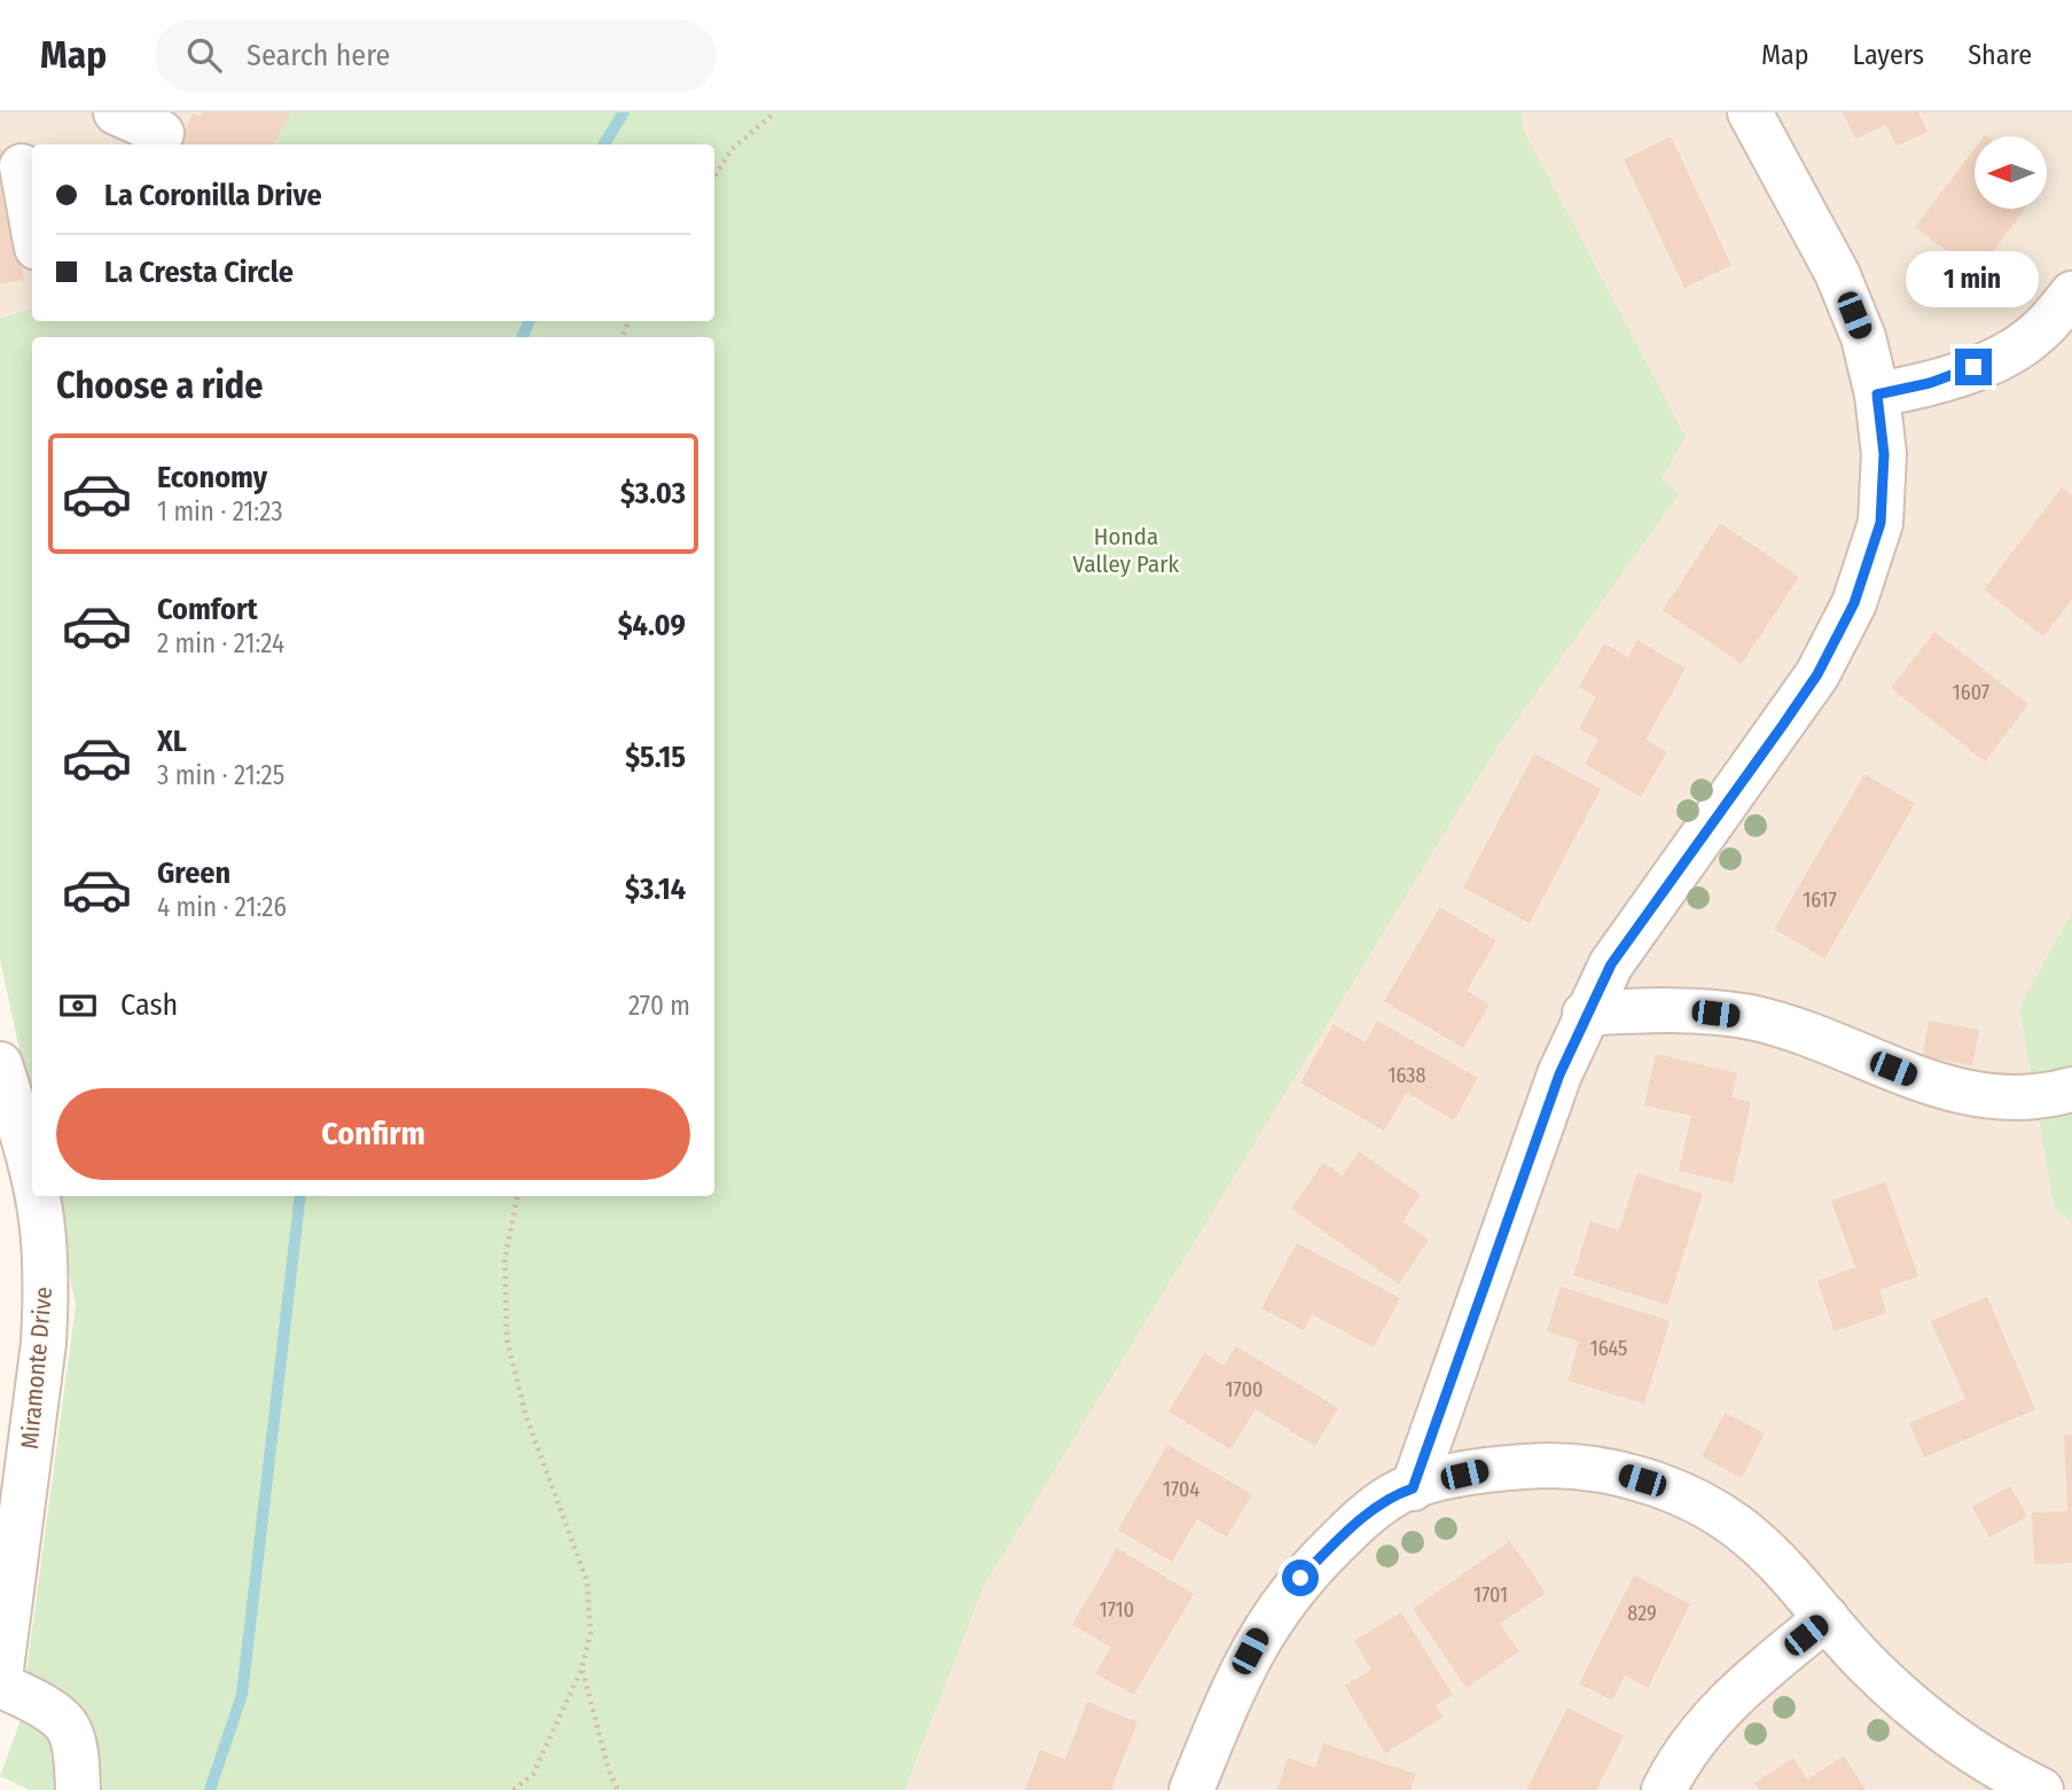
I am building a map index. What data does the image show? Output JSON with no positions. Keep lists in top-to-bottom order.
{
  "streets": {
    "street": ["Miramonte Drive"]
  },
  "parks": ["Honda Valley Park"],
  "house_numbers": [
    "1607",
    "1617",
    "1638",
    "1645",
    "1700",
    "1704",
    "1701",
    "1710",
    "829"
  ],
  "north": "left",
  "page": {
    "header": "Map",
    "search": "Search here",
    "nav": ["Map", "Layers", "Share"],
    "banner": ["La Coronilla Drive", "La Cresta Circle"],
    "bubble": "1 min",
    "heading": "Choose a ride",
    "list": [
      {
        "name": "Economy",
        "note": "1 min · 21:23",
        "value": "$3.03"
      },
      {
        "name": "Comfort",
        "note": "2 min · 21:24",
        "value": "$4.09"
      },
      {
        "name": "XL",
        "note": "3 min · 21:25",
        "value": "$5.15"
      },
      {
        "name": "Green",
        "note": "4 min · 21:26",
        "value": "$3.14"
      }
    ],
    "pay": ["Cash", "270 m"],
    "buttons": "Confirm"
  }
}
